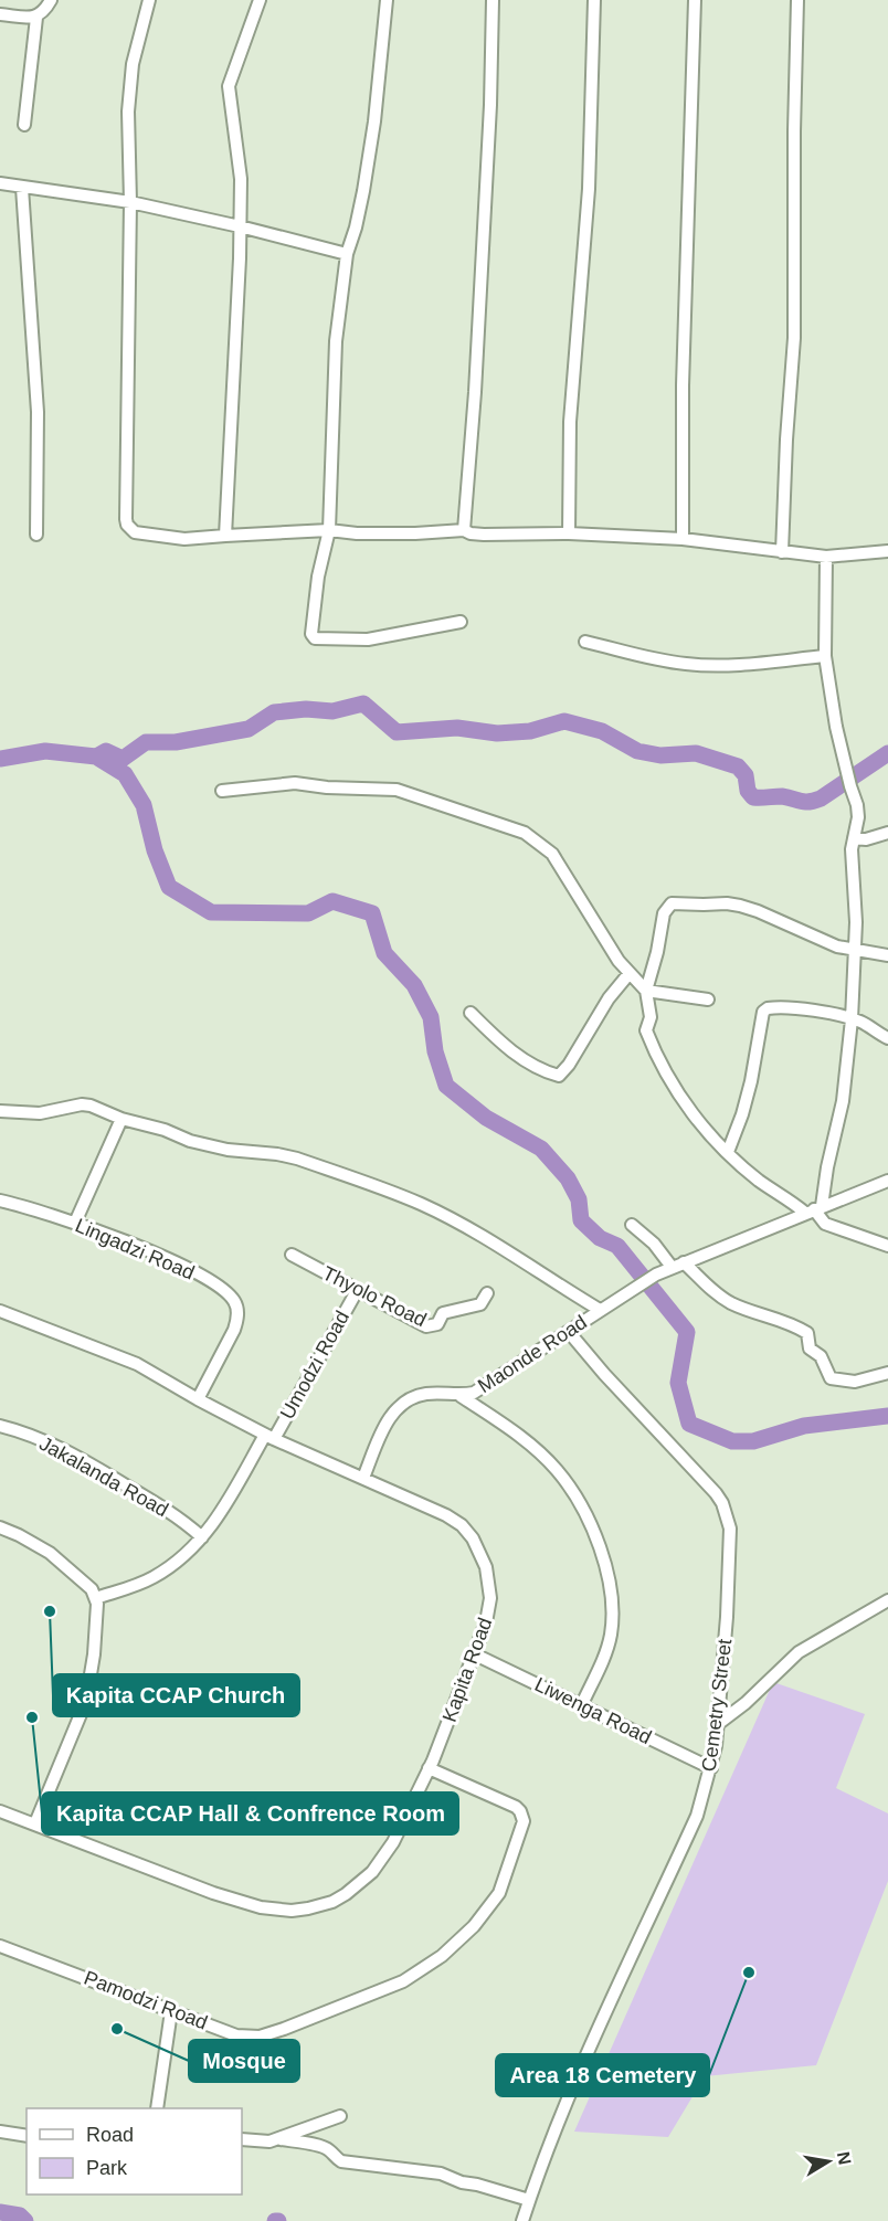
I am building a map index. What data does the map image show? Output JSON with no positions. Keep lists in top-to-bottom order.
{
  "streets": {
    "street": [
      "Lingadzi Road",
      "Thyolo Road",
      "Maonde Road",
      "Umodzi Road",
      "Jakalanda Road",
      "Kapita Road",
      "Cemetry Street",
      "Liwenga Road",
      "Pamodzi Road"
    ]
  },
  "crossings": [
    ["Lingadzi Road", "Kapita Road"],
    ["Thyolo Road", "Umodzi Road"],
    ["Maonde Road", "Kapita Road"],
    ["Maonde Road", "Cemetry Street"],
    ["Umodzi Road", "Jakalanda Road"],
    ["Umodzi Road", "Kapita Road"],
    ["Kapita Road", "Liwenga Road"],
    ["Kapita Road", "Pamodzi Road"],
    ["Cemetry Street", "Liwenga Road"]
  ],
  "places": [
    "Kapita CCAP Church",
    "Kapita CCAP Hall & Confrence Room",
    "Area 18 Cemetery",
    "Mosque"
  ],
  "legend": ["Road", "Park"],
  "north": "right"
}
